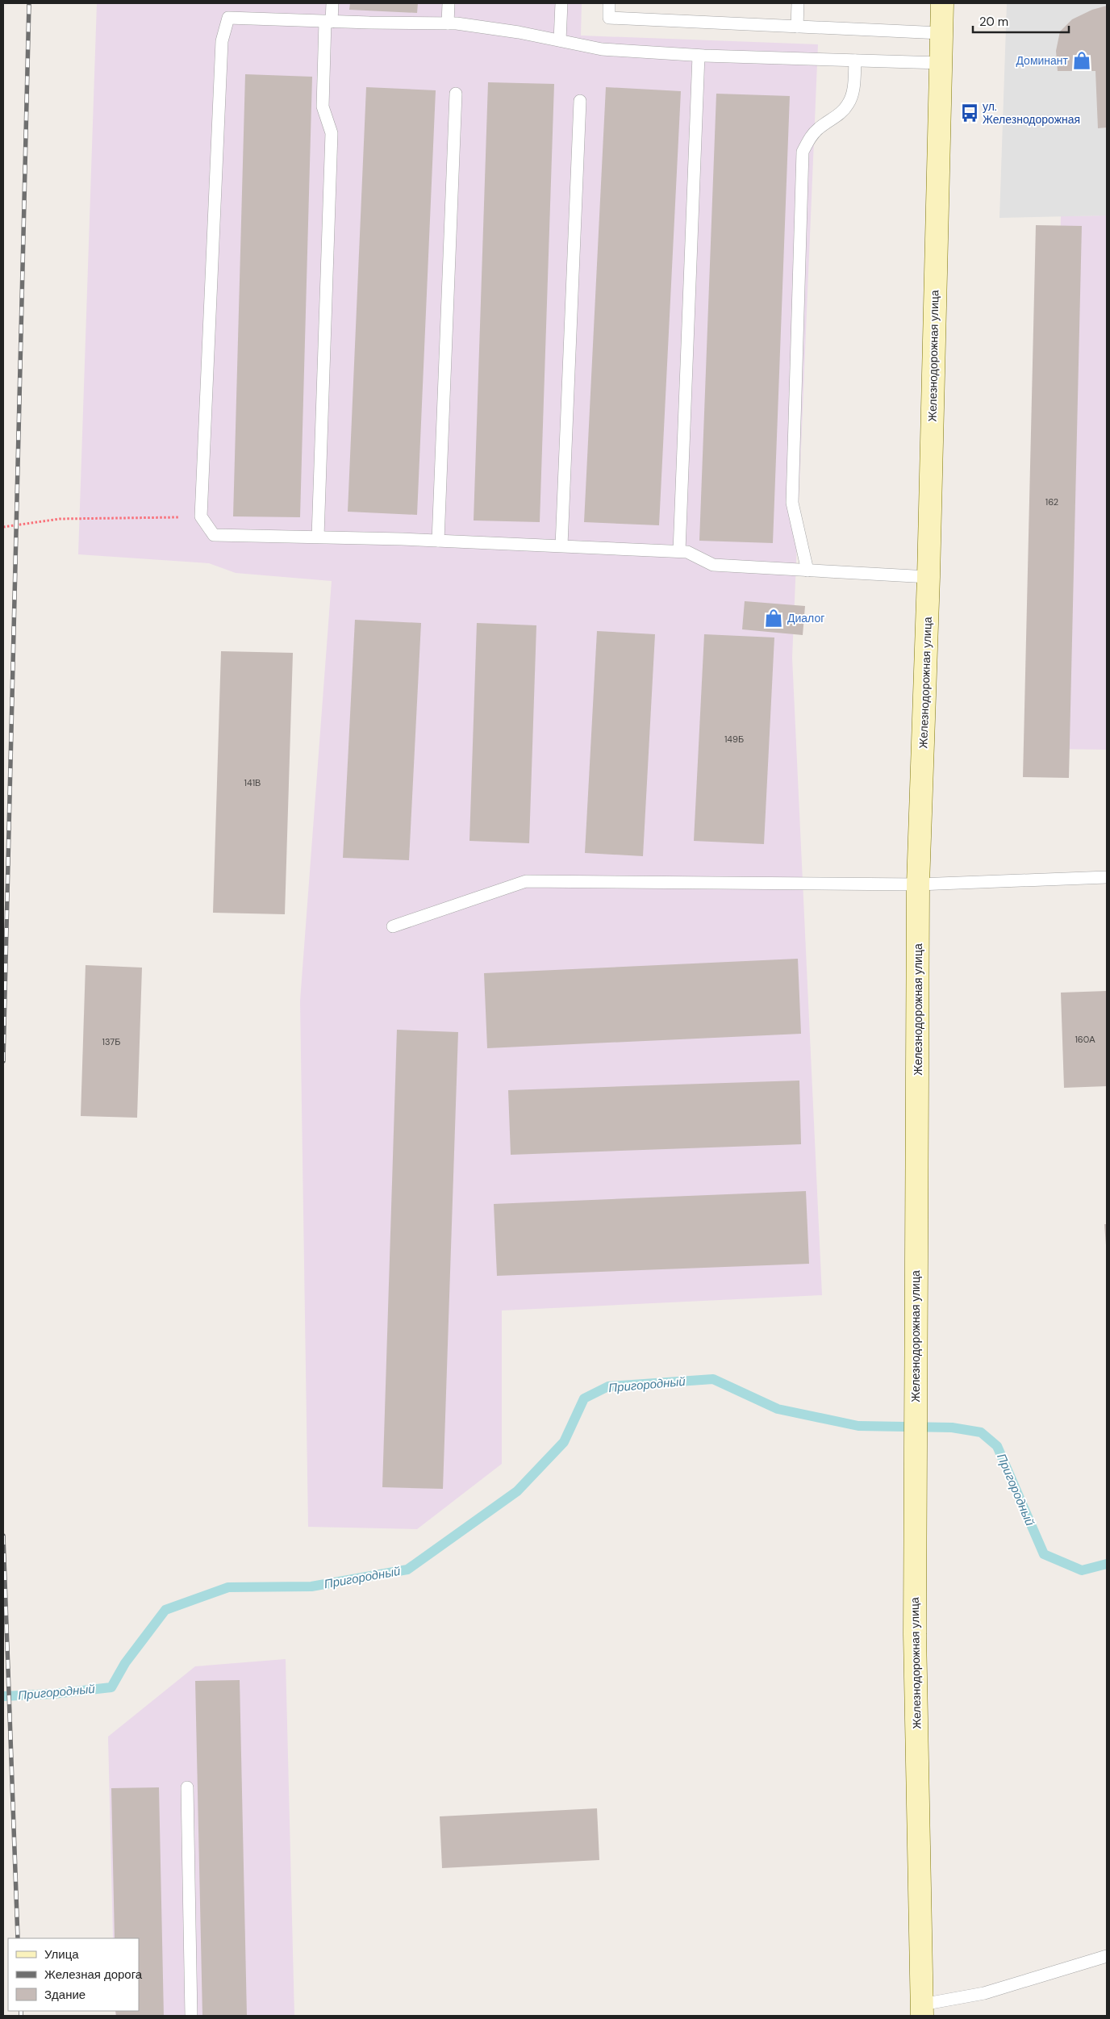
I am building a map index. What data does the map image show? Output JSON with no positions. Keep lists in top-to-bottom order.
{
  "streets": {
    "main road": ["Железнодорожная улица"]
  },
  "water": ["Пригородный"],
  "places": {
    "shop": ["Доминант", "Диалог"],
    "bus stop": ["ул. Железнодорожная"]
  },
  "house_numbers": [
    "162",
    "149Б",
    "141В",
    "160А",
    "137Б"
  ],
  "legend": ["Улица", "Железная дорога", "Здание"],
  "scale_bar": "20 m"
}
